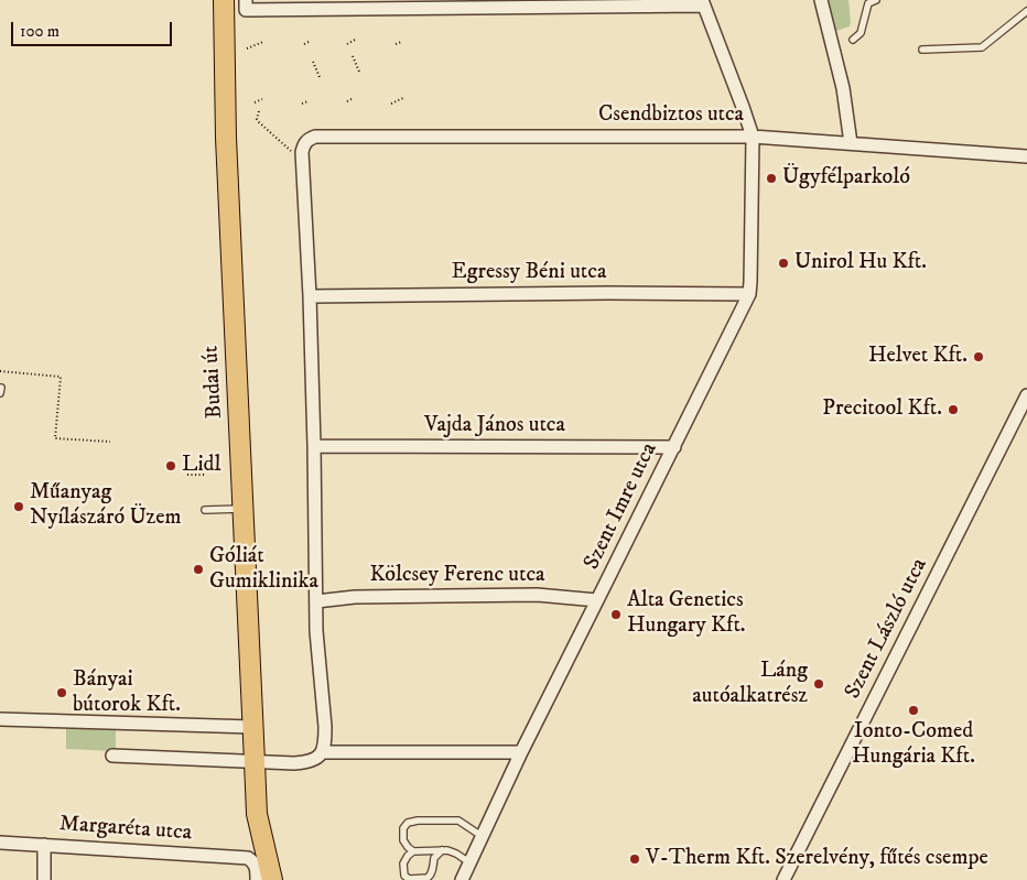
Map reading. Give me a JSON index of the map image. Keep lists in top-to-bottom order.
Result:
{
  "streets": {
    "main road": ["Budai út"],
    "street": [
      "Csendbiztos utca",
      "Egressy Béni utca",
      "Vajda János utca",
      "Szent Imre utca",
      "Kölcsey Ferenc utca",
      "Szent László utca",
      "Margaréta utca"
    ]
  },
  "crossings": [
    ["Csendbiztos utca", "Szent Imre utca"],
    ["Egressy Béni utca", "Szent Imre utca"],
    ["Vajda János utca", "Szent Imre utca"],
    ["Szent Imre utca", "Kölcsey Ferenc utca"]
  ],
  "places": [
    "Ügyfélparkoló",
    "Unirol Hu Kft.",
    "Helvet Kft.",
    "Precitool Kft.",
    "Lidl",
    "Műanyag Nyílászáró Üzem",
    "Góliát Gumiklinika",
    "Alta Genetics Hungary Kft.",
    "Láng autóalkatrész",
    "Bányai bútorok Kft.",
    "Ionto-Comed Hungária Kft.",
    "V-Therm Kft. Szerelvény, fűtés csempe"
  ],
  "scale_bar": "100 m"
}
